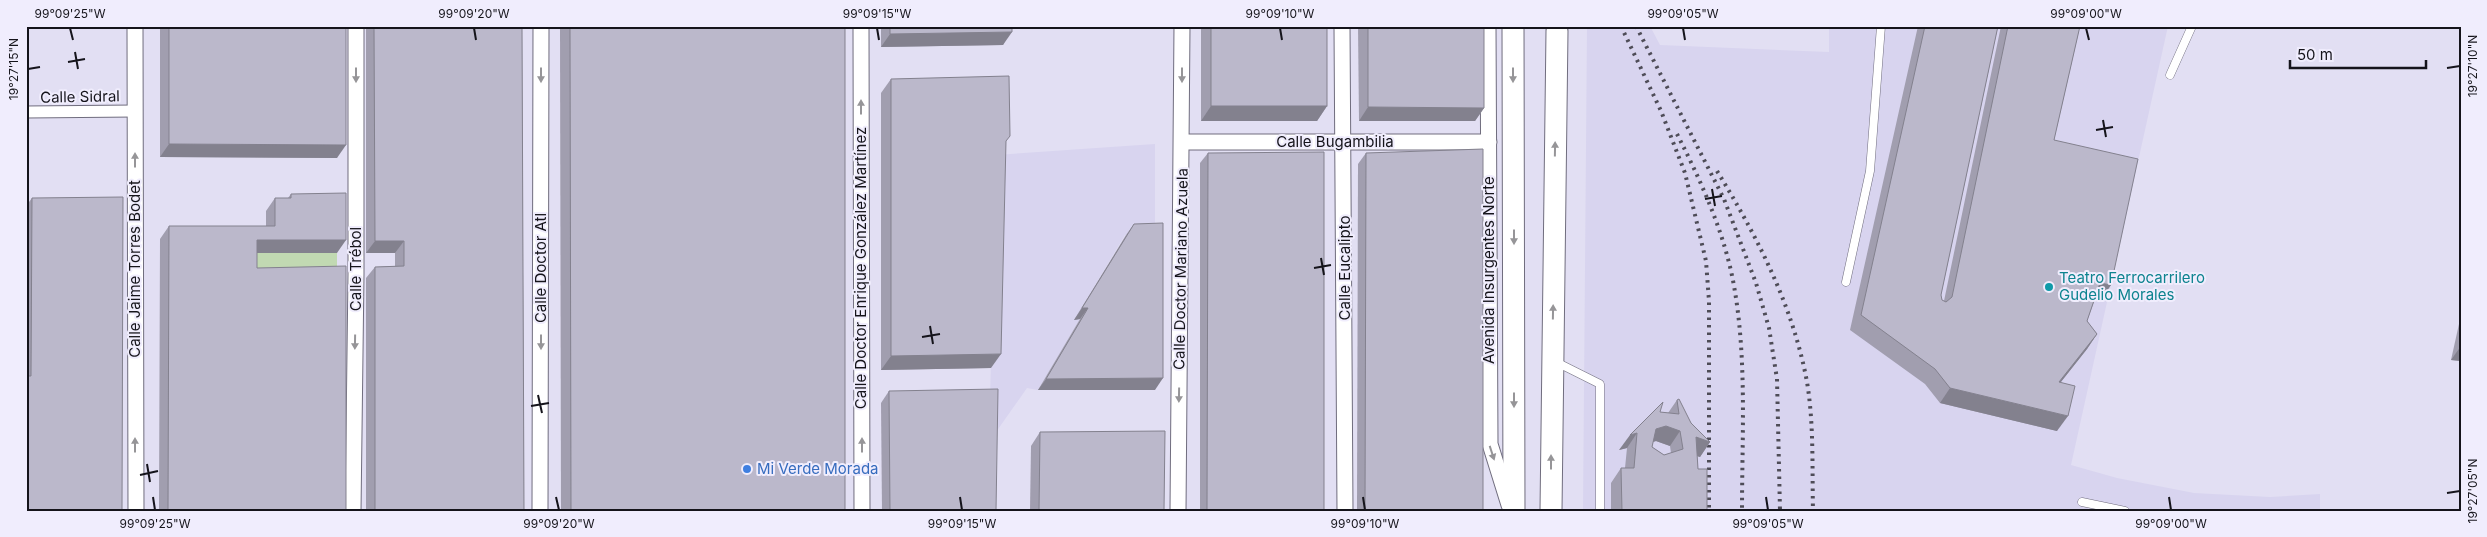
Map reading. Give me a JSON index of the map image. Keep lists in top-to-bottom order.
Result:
{
  "streets": {
    "main road": ["Avenida Insurgentes Norte"],
    "street": [
      "Calle Sidral",
      "Calle Bugambilia",
      "Calle Doctor Atl",
      "Calle Doctor Enrique González Martínez",
      "Calle Eucalipto",
      "Calle Jaime Torres Bodet",
      "Calle Trébol",
      "Calle Doctor Mariano Azuela"
    ]
  },
  "crossings": [
    ["Calle Sidral", "Calle Jaime Torres Bodet"],
    ["Calle Bugambilia", "Calle Eucalipto"],
    ["Calle Bugambilia", "Calle Doctor Mariano Azuela"],
    ["Calle Bugambilia", "Avenida Insurgentes Norte"]
  ],
  "one_way": [
    "Calle Doctor Atl",
    "Calle Doctor Enrique González Martínez",
    "Calle Jaime Torres Bodet",
    "Calle Trébol",
    "Calle Doctor Mariano Azuela",
    "Avenida Insurgentes Norte"
  ],
  "places": ["Teatro Ferrocarrilero Gudelio Morales", "Mi Verde Morada"],
  "scale_bar": "50 m",
  "coordinates": [
    "99°09'25\"W",
    "99°09'20\"W",
    "99°09'15\"W",
    "99°09'10\"W",
    "99°09'05\"W",
    "99°09'00\"W",
    "19°27'10\"N",
    "19°27'15\"N",
    "19°27'05\"N"
  ]
}
